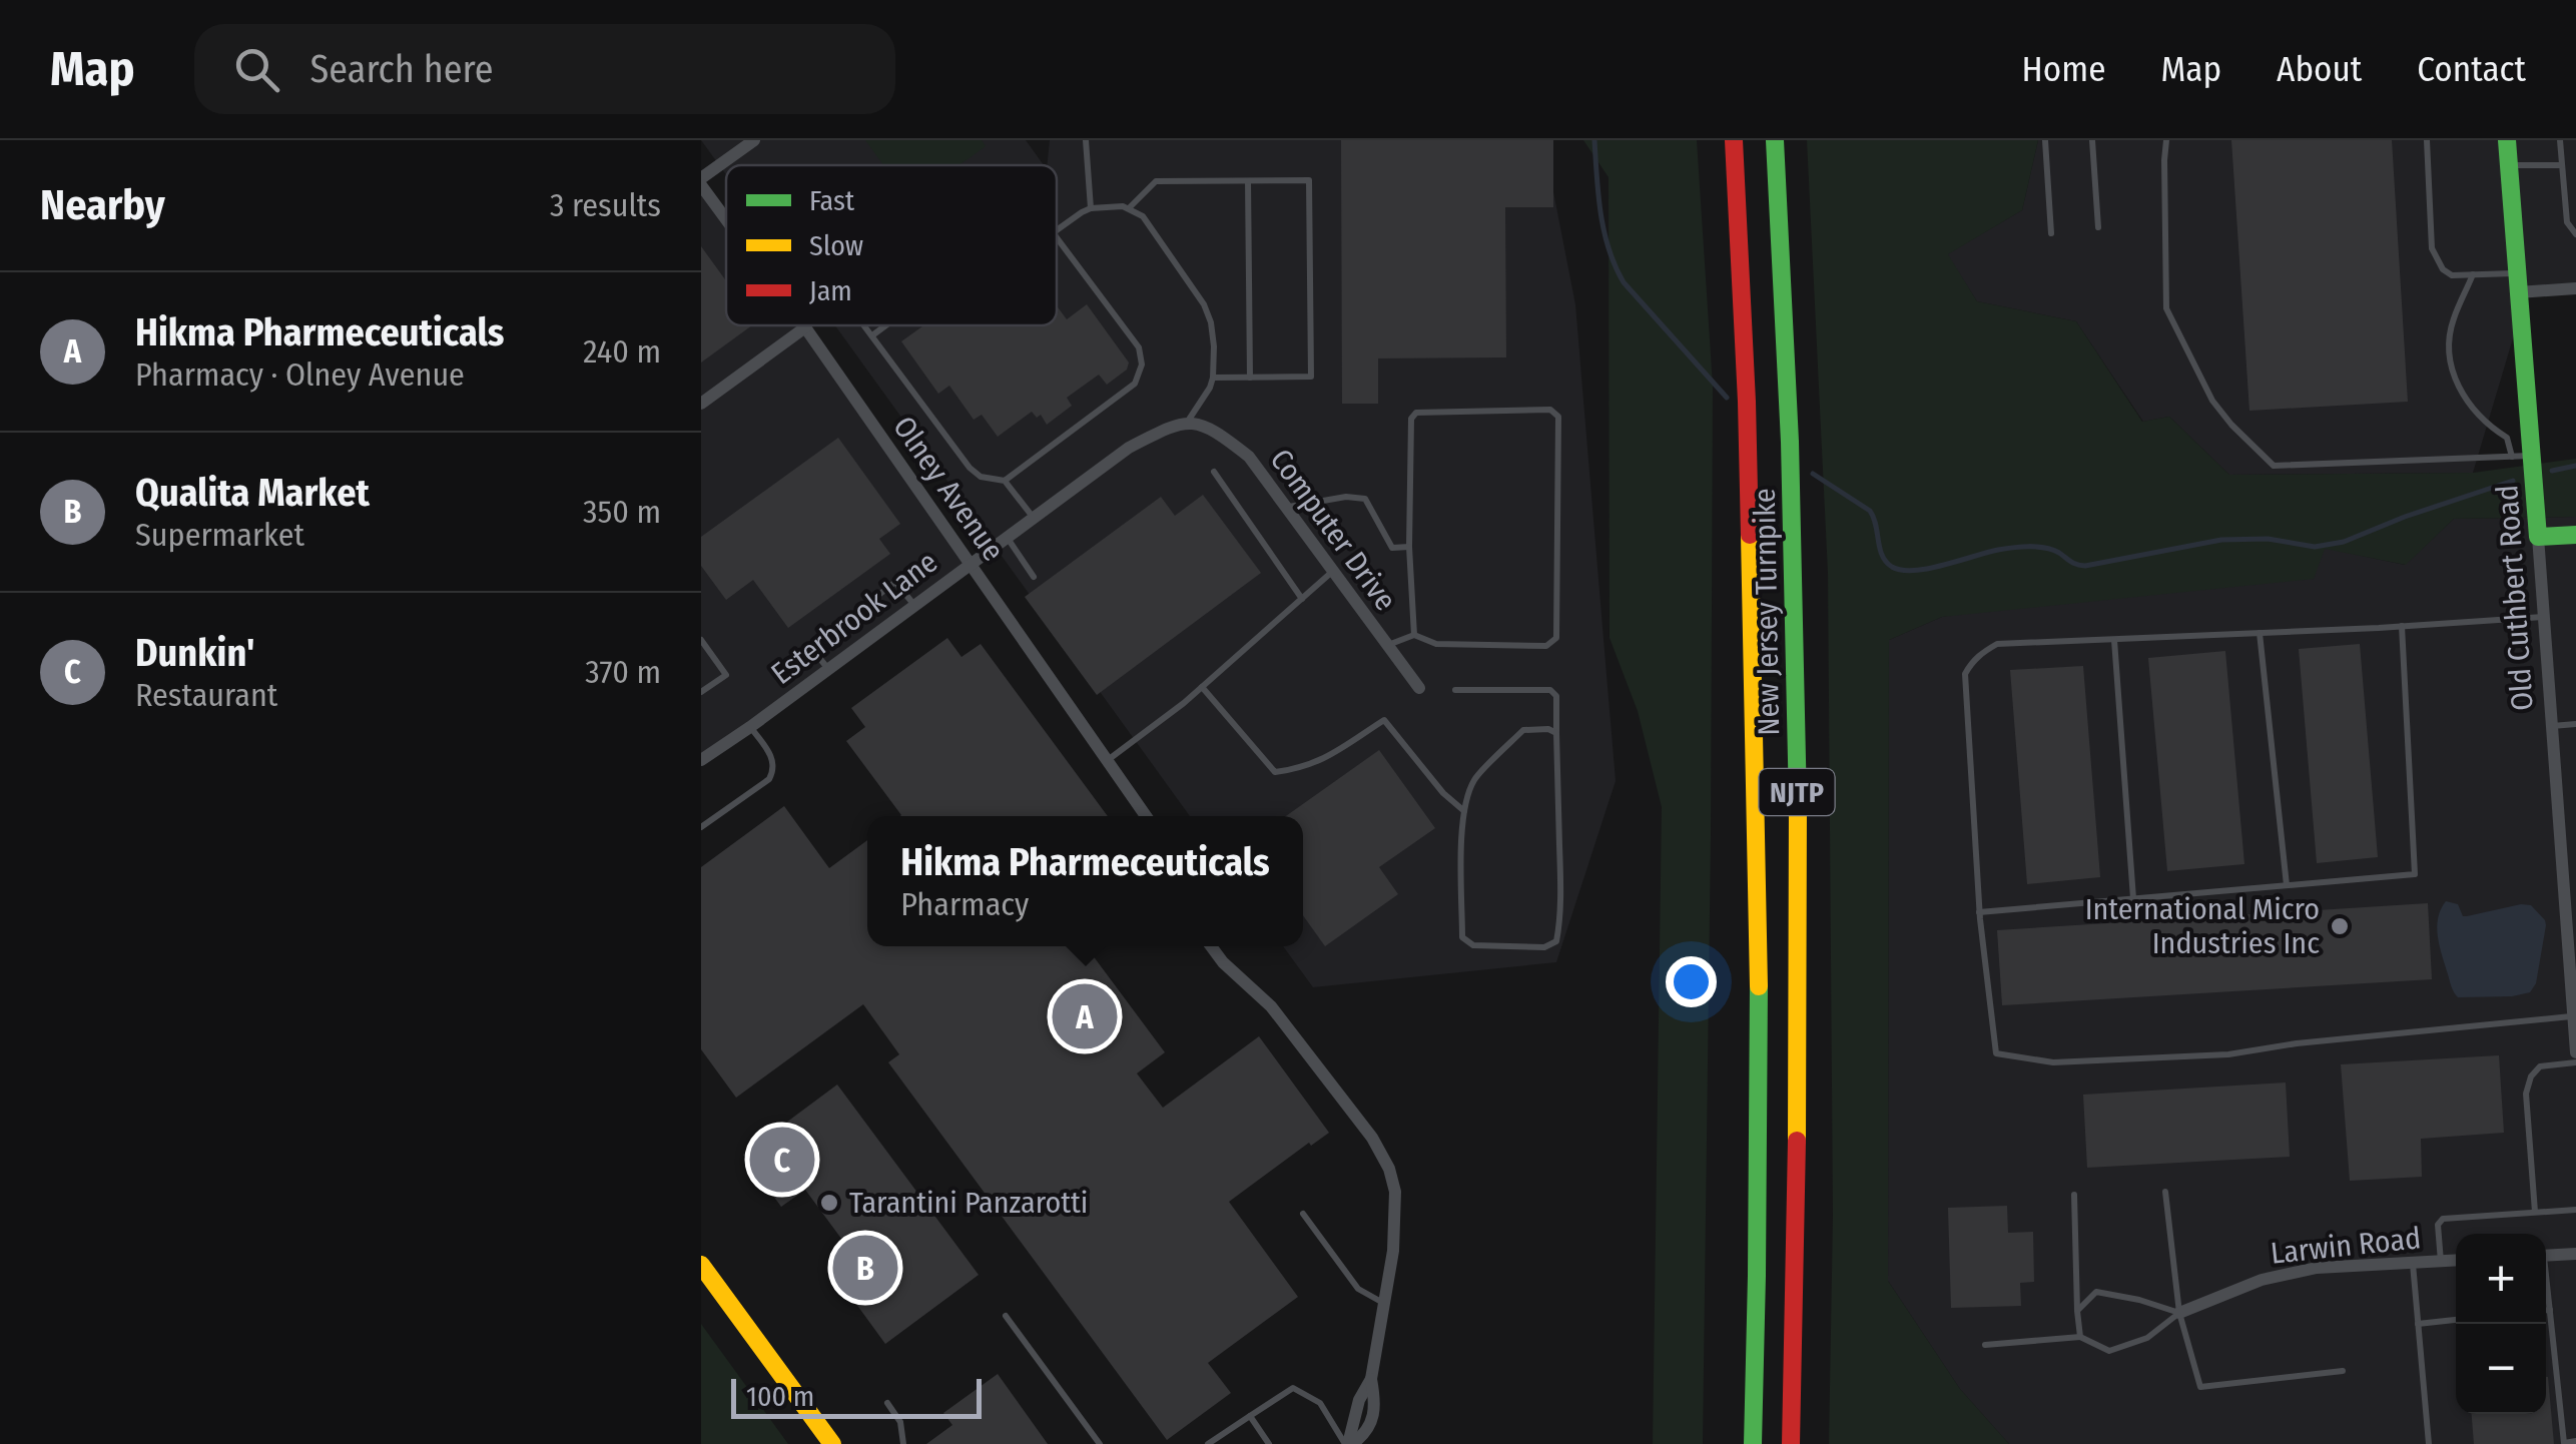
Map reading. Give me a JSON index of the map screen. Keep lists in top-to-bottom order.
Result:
{
  "streets": {
    "main road": ["Old Cuthbert Road", "New Jersey Turnpike", "NJTP"],
    "street": [
      "Olney Avenue",
      "Computer Drive",
      "Esterbrook Lane",
      "Larwin Road"
    ]
  },
  "crossings": [
    ["Olney Avenue", "Esterbrook Lane"],
    ["Computer Drive", "Esterbrook Lane"]
  ],
  "places": ["International Micro Industries Inc", "Tarantini Panzarotti"],
  "legend": ["Fast", "Slow", "Jam"],
  "scale_bar": "100 m",
  "page": {
    "header": "Map",
    "search": "Search here",
    "nav": [
      "Home",
      "Map",
      "About",
      "Contact"
    ],
    "heading": ["Nearby", "3 results"],
    "list": [
      {
        "mark": "A",
        "name": "Hikma Pharmeceuticals",
        "note": "Pharmacy · Olney Avenue",
        "value": "240 m"
      },
      {
        "mark": "B",
        "name": "Qualita Market",
        "note": "Supermarket",
        "value": "350 m"
      },
      {
        "mark": "C",
        "name": "Dunkin'",
        "note": "Restaurant",
        "value": "370 m"
      }
    ],
    "popup": ["Hikma Pharmeceuticals", "Pharmacy"],
    "pins": ["A", "C", "B"],
    "map_buttons": ["+", "−"],
    "scale": "100 m"
  }
}
